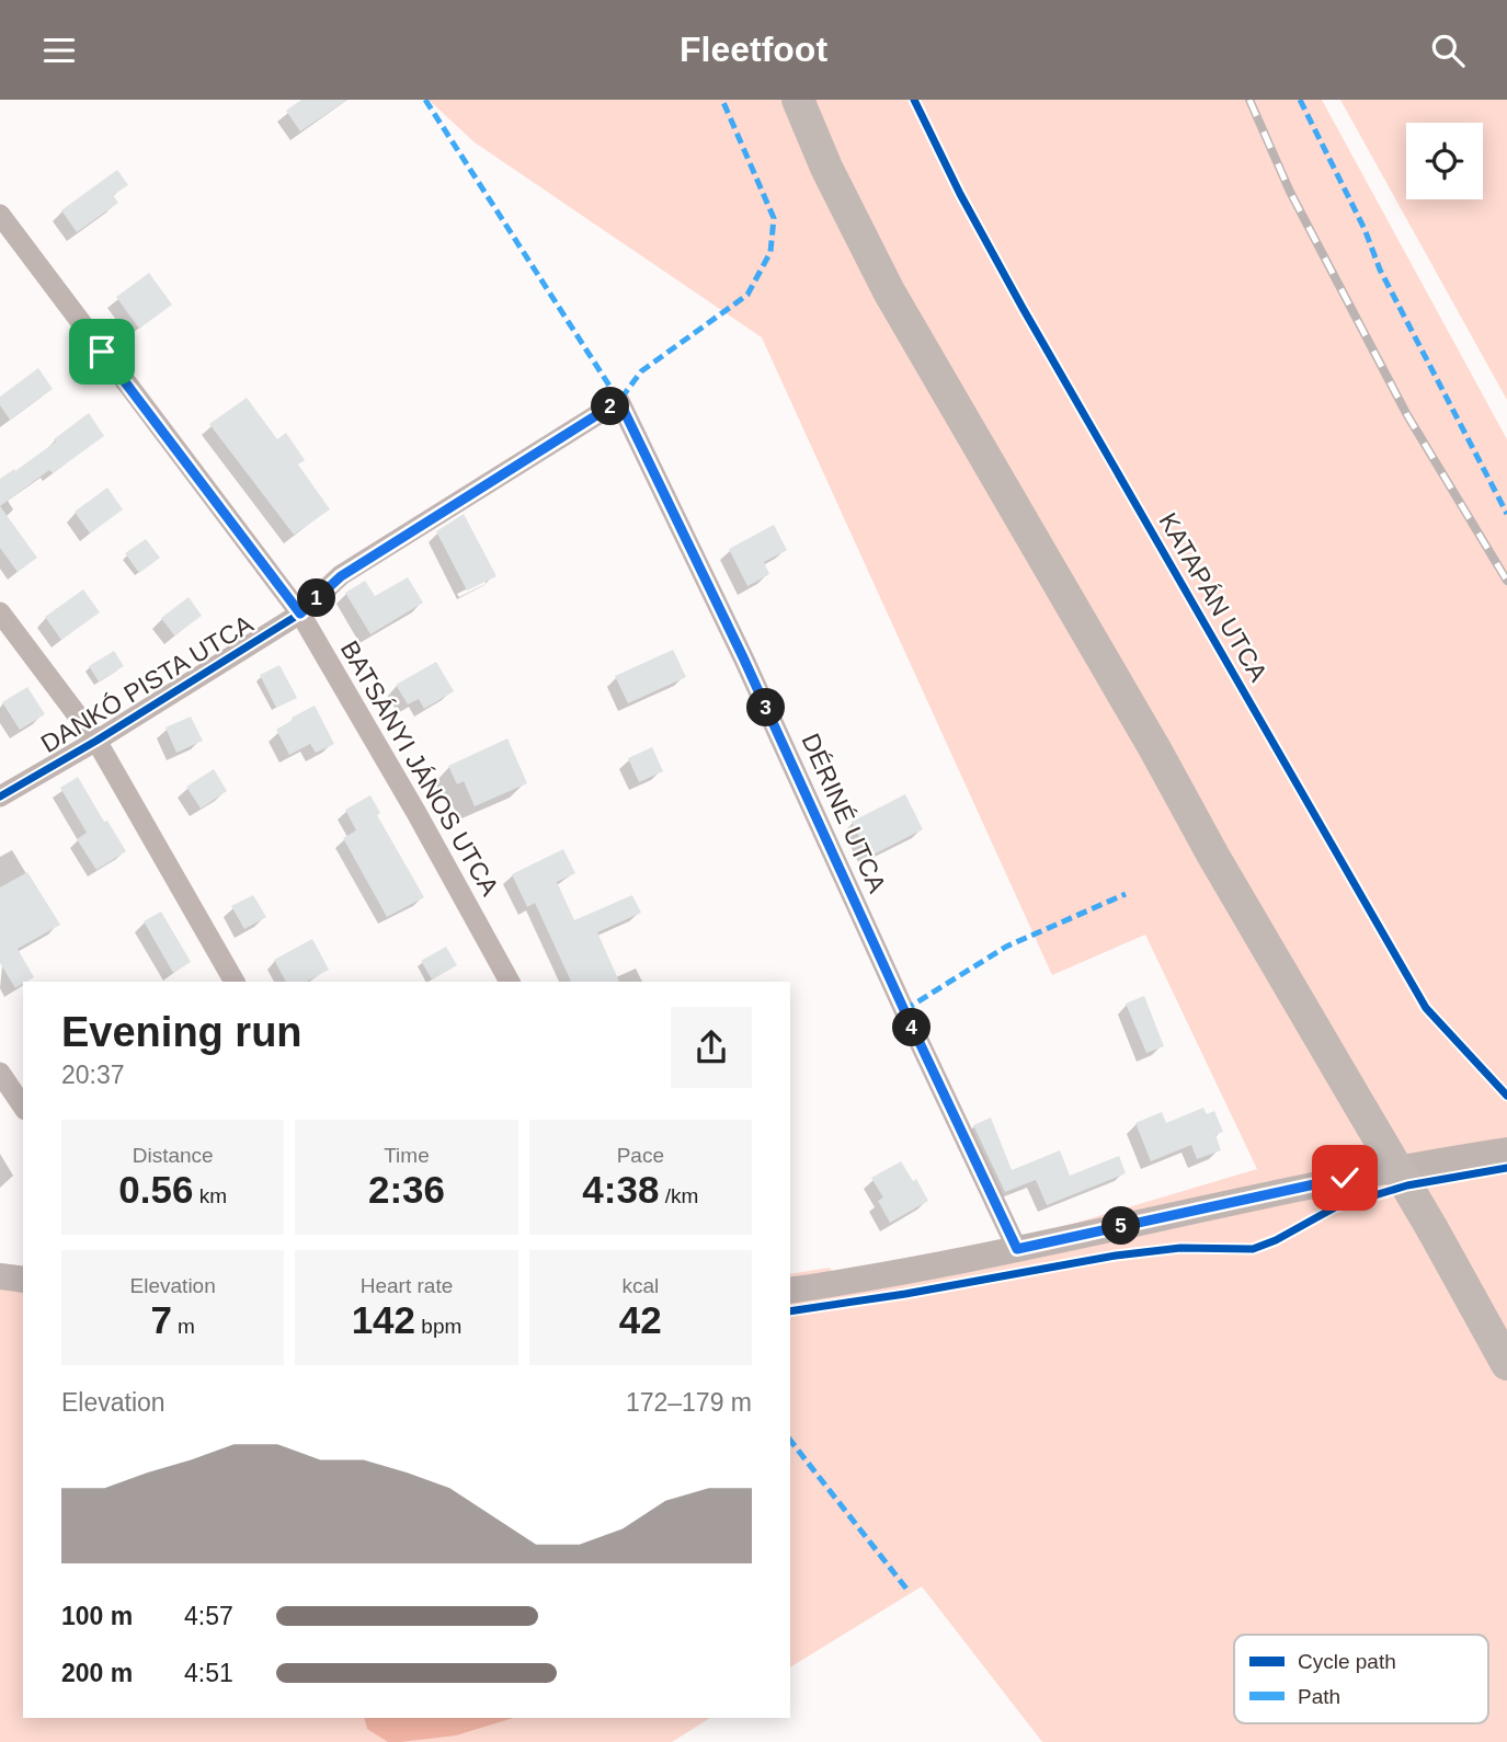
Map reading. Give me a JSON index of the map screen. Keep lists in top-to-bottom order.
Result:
{
  "streets": {
    "street": ["DANKÓ PISTA UTCA", "BATSÁNYI JÁNOS UTCA", "DÉRINÉ UTCA"],
    "cycle path": ["KATAPÁN UTCA"]
  },
  "crossings": [
    ["DANKÓ PISTA UTCA", "BATSÁNYI JÁNOS UTCA"],
    ["DANKÓ PISTA UTCA", "DÉRINÉ UTCA"]
  ],
  "legend": ["Cycle path", "Path"],
  "page": {
    "header": "Fleetfoot",
    "pins": [
      "2",
      "1",
      "3",
      "4",
      "5"
    ],
    "heading": ["Evening run", "20:37"],
    "stats": [
      ["Distance", "0.56 km"],
      ["Time", "2:36"],
      ["Pace", "4:38 /km"],
      ["Elevation", "7 m"],
      ["Heart rate", "142 bpm"],
      ["kcal", "42"]
    ],
    "chart": ["Elevation", "172–179 m"],
    "list": [
      {
        "name": "100 m",
        "note": "4:57"
      },
      {
        "name": "200 m",
        "note": "4:51"
      }
    ]
  }
}
